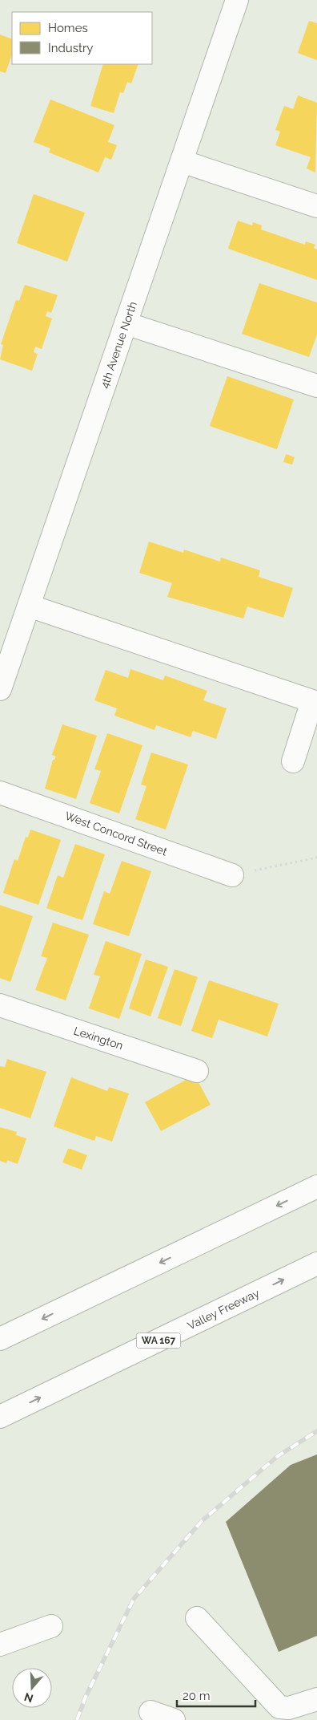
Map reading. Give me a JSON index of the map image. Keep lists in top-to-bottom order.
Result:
{
  "streets": {
    "main road": [
      "4th Avenue North",
      "West Concord Street",
      "Lexington",
      "Valley Freeway",
      "WA 167"
    ]
  },
  "legend": ["Homes", "Industry"],
  "scale_bar": "20 m",
  "north": "bottom"
}
